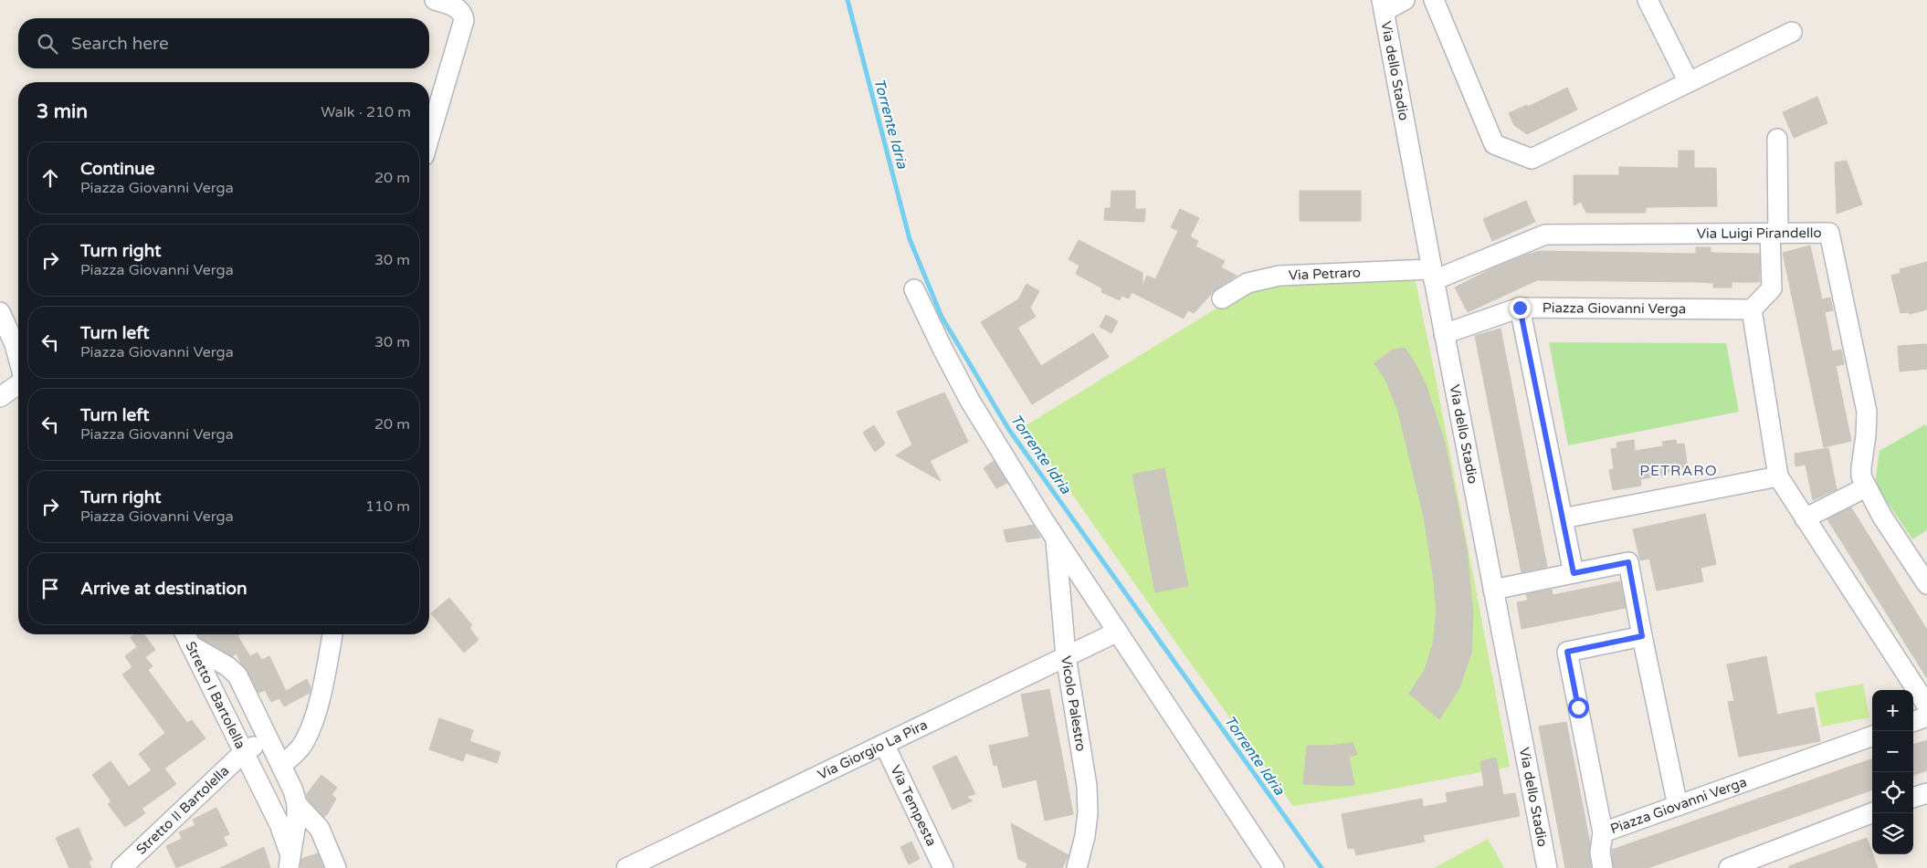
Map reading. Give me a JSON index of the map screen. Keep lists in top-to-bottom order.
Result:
{
  "streets": {
    "street": [
      "Via dello Stadio",
      "Via Luigi Pirandello",
      "Via Petraro",
      "Piazza Giovanni Verga",
      "Stretto I Bartolella",
      "Vicolo Palestro",
      "Via Giorgio La Pira",
      "Via Tempesta",
      "Stretto II Bartolella"
    ]
  },
  "crossings": [
    ["Via dello Stadio", "Via Luigi Pirandello"],
    ["Via dello Stadio", "Via Petraro"],
    ["Via dello Stadio", "Piazza Giovanni Verga"],
    ["Via Luigi Pirandello", "Via Petraro"],
    ["Stretto I Bartolella", "Stretto II Bartolella"],
    ["Vicolo Palestro", "Via Giorgio La Pira"],
    ["Via Giorgio La Pira", "Via Tempesta"]
  ],
  "districts": ["PETRARO"],
  "water": ["Torrente Idria"],
  "page": {
    "search": "Search here",
    "heading": ["3 min", "Walk · 210 m"],
    "list": [
      ["Continue", "Piazza Giovanni Verga", "20 m"],
      ["Turn right", "Piazza Giovanni Verga", "30 m"],
      ["Turn left", "Piazza Giovanni Verga", "30 m"],
      ["Turn left", "Piazza Giovanni Verga", "20 m"],
      ["Turn right", "Piazza Giovanni Verga", "110 m"],
      "Arrive at destination"
    ],
    "map_buttons": ["+", "−"]
  }
}
